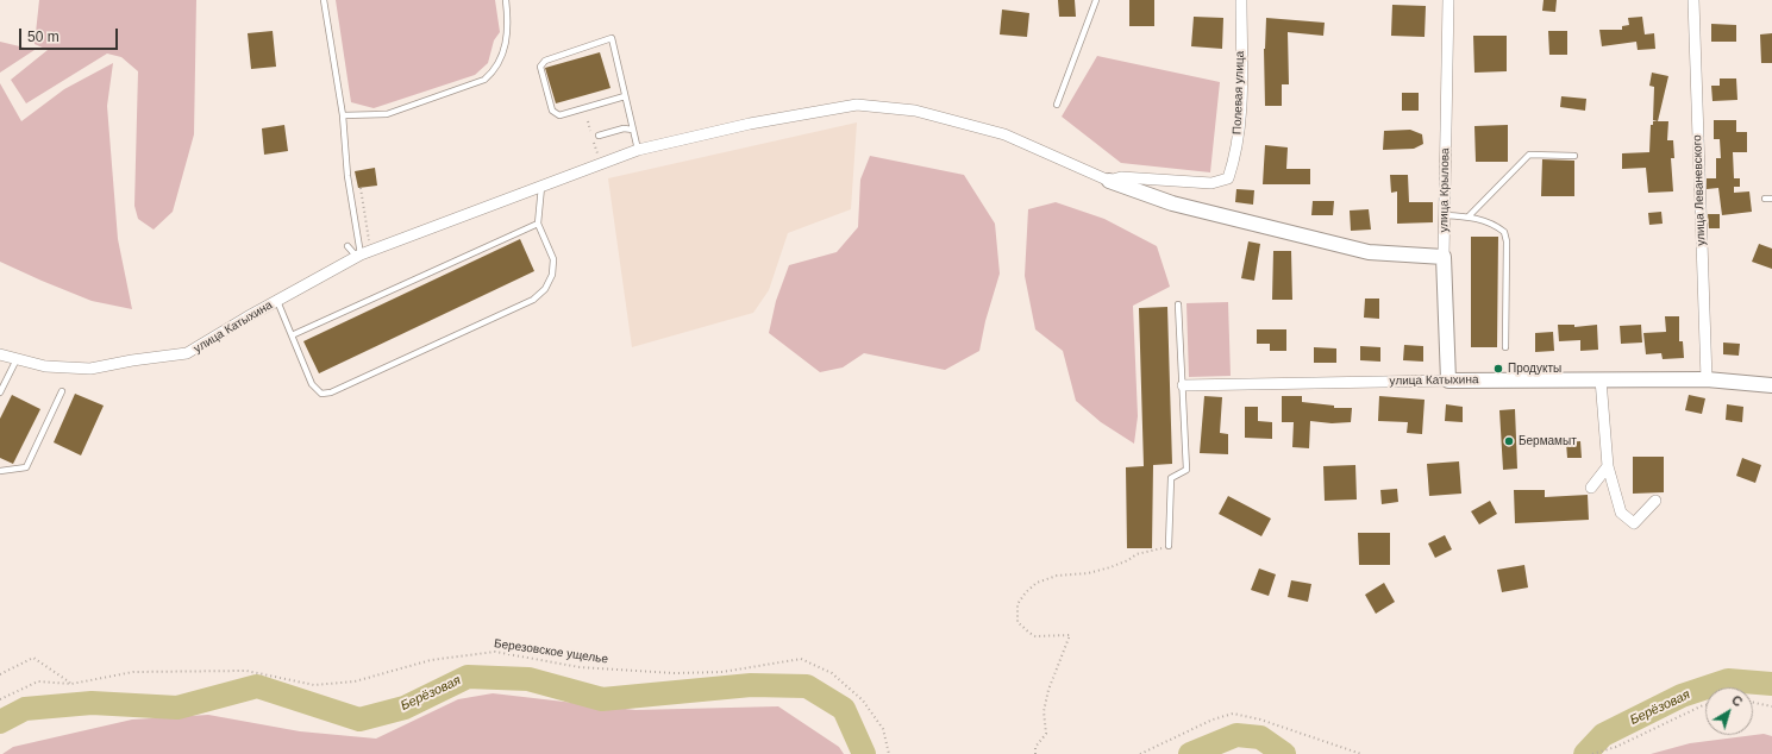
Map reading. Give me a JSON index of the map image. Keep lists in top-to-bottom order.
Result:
{
  "streets": {
    "street": [
      "Полевая улица",
      "улица Крылова",
      "улица Леваневского",
      "улица Катыхина"
    ],
    "path": ["Березовское ущелье"]
  },
  "crossings": [
    ["Полевая улица", "улица Катыхина"],
    ["улица Крылова", "улица Катыхина"],
    ["улица Леваневского", "улица Катыхина"]
  ],
  "water": ["Берёзовая"],
  "places": ["Продукты", "Бермамыт"],
  "scale_bar": "50 m",
  "north": "top right"
}
